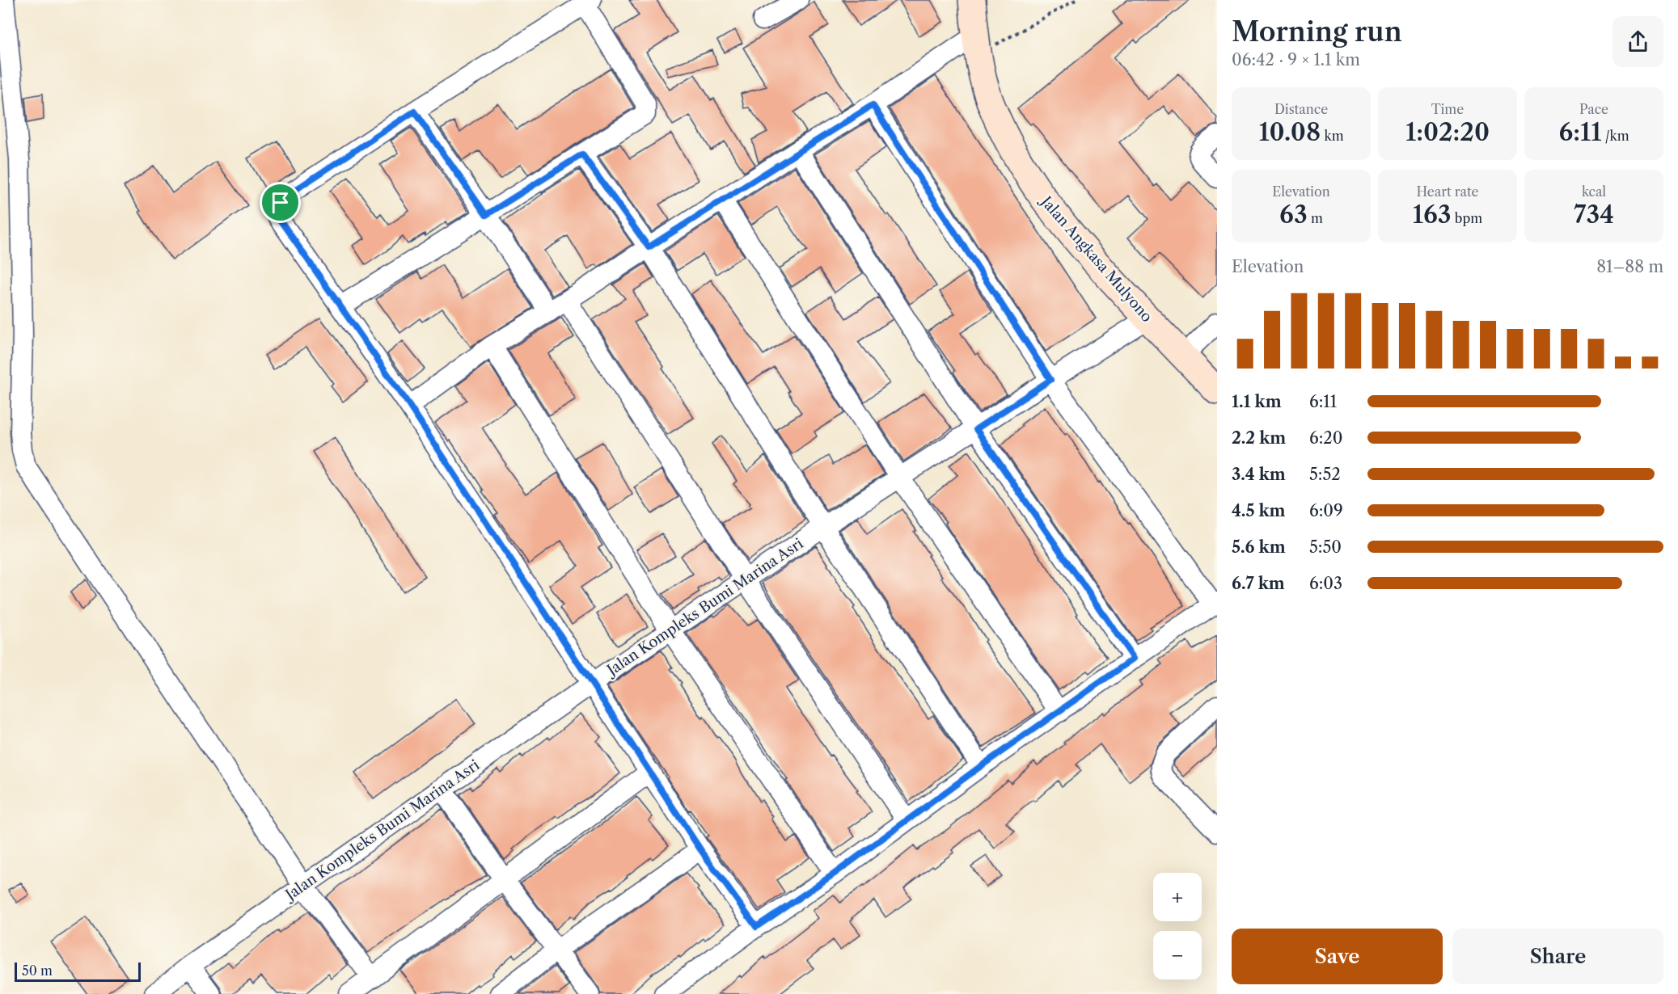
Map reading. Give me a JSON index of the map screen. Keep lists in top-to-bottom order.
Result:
{
  "streets": {
    "main road": ["Jalan Angkasa Mulyono"],
    "street": ["Jalan Kompleks Bumi Marina Asri"]
  },
  "crossings": [
    ["Jalan Angkasa Mulyono", "Jalan Kompleks Bumi Marina Asri"]
  ],
  "scale_bar": "50 m",
  "page": {
    "heading": ["Morning run", "06:42 · 9 × 1.1 km"],
    "stats": [
      ["Distance", "10.08 km"],
      ["Time", "1:02:20"],
      ["Pace", "6:11 /km"],
      ["Elevation", "63 m"],
      ["Heart rate", "163 bpm"],
      ["kcal", "734"]
    ],
    "chart": ["Elevation", "81–88 m"],
    "list": [
      {
        "name": "1.1 km",
        "note": "6:11"
      },
      {
        "name": "2.2 km",
        "note": "6:20"
      },
      {
        "name": "3.4 km",
        "note": "5:52"
      },
      {
        "name": "4.5 km",
        "note": "6:09"
      },
      {
        "name": "5.6 km",
        "note": "5:50"
      },
      {
        "name": "6.7 km",
        "note": "6:03"
      }
    ],
    "map_buttons": ["+", "−"],
    "buttons": ["Save", "Share"],
    "scale": "50 m"
  }
}
